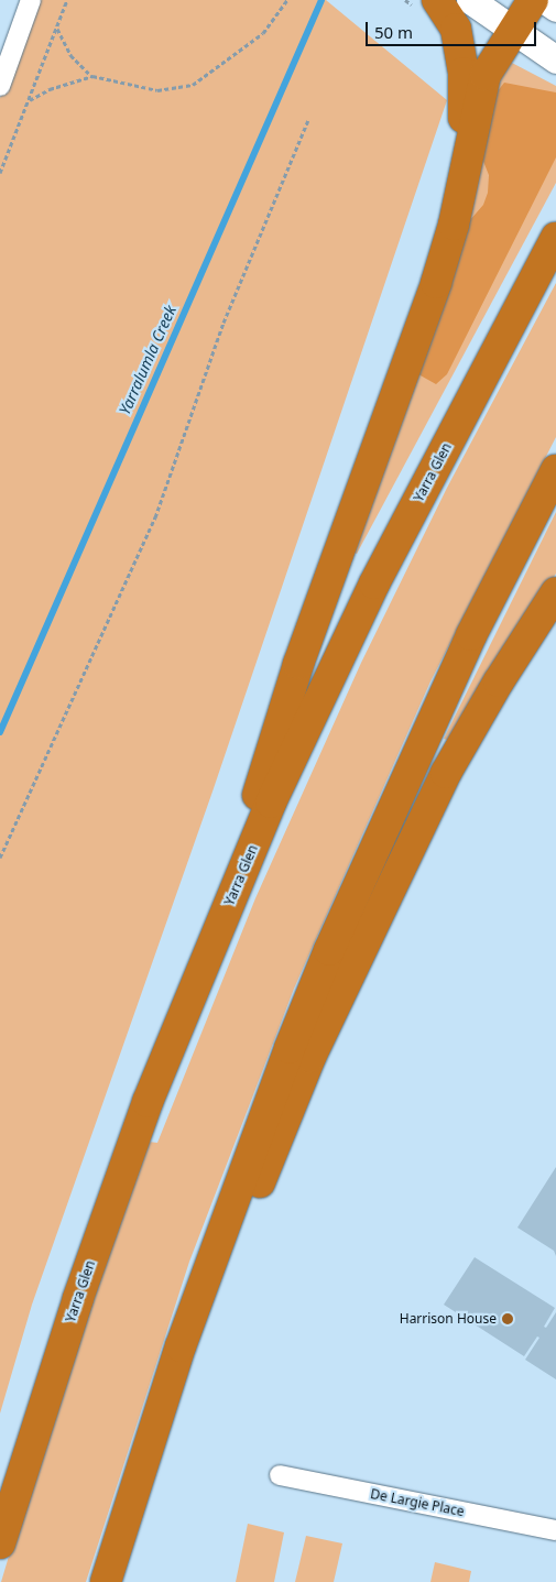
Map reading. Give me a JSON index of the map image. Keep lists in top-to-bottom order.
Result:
{
  "streets": {
    "highway": ["Yarra Glen"],
    "street": ["De Largie Place"]
  },
  "water": ["Yarralumla Creek"],
  "places": ["Harrison House"],
  "scale_bar": "50 m"
}
